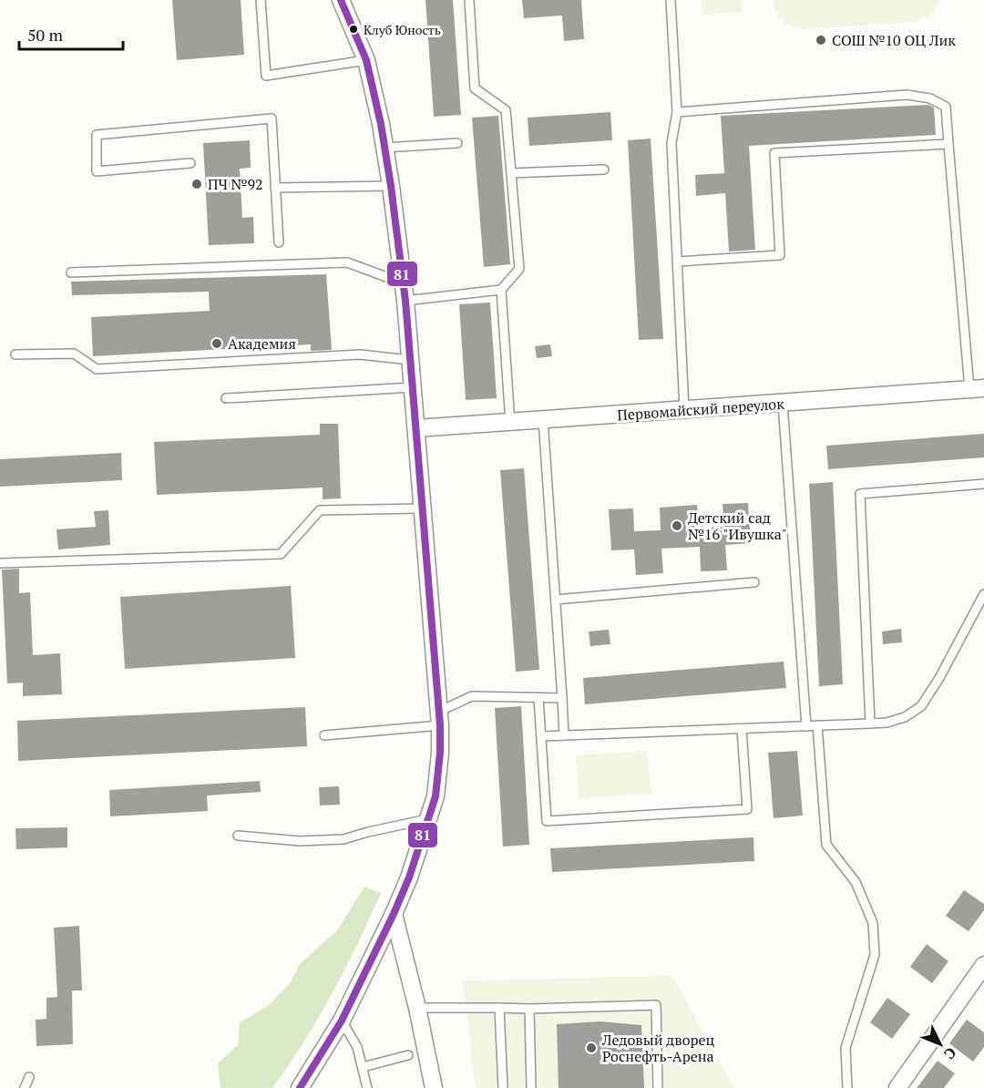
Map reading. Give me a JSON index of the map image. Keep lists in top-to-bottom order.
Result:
{
  "streets": {
    "street": ["Первомайский переулок"]
  },
  "places": [
    "Клуб Юность",
    "СОШ №10 ОЦ Лик",
    "ПЧ №92",
    "Академия",
    "Детский сад №16 \"Ивушка\"",
    "Ледовый дворец Роснефть-Арена"
  ],
  "lines": ["transit line 81"],
  "scale_bar": "50 m",
  "north": "bottom right"
}
